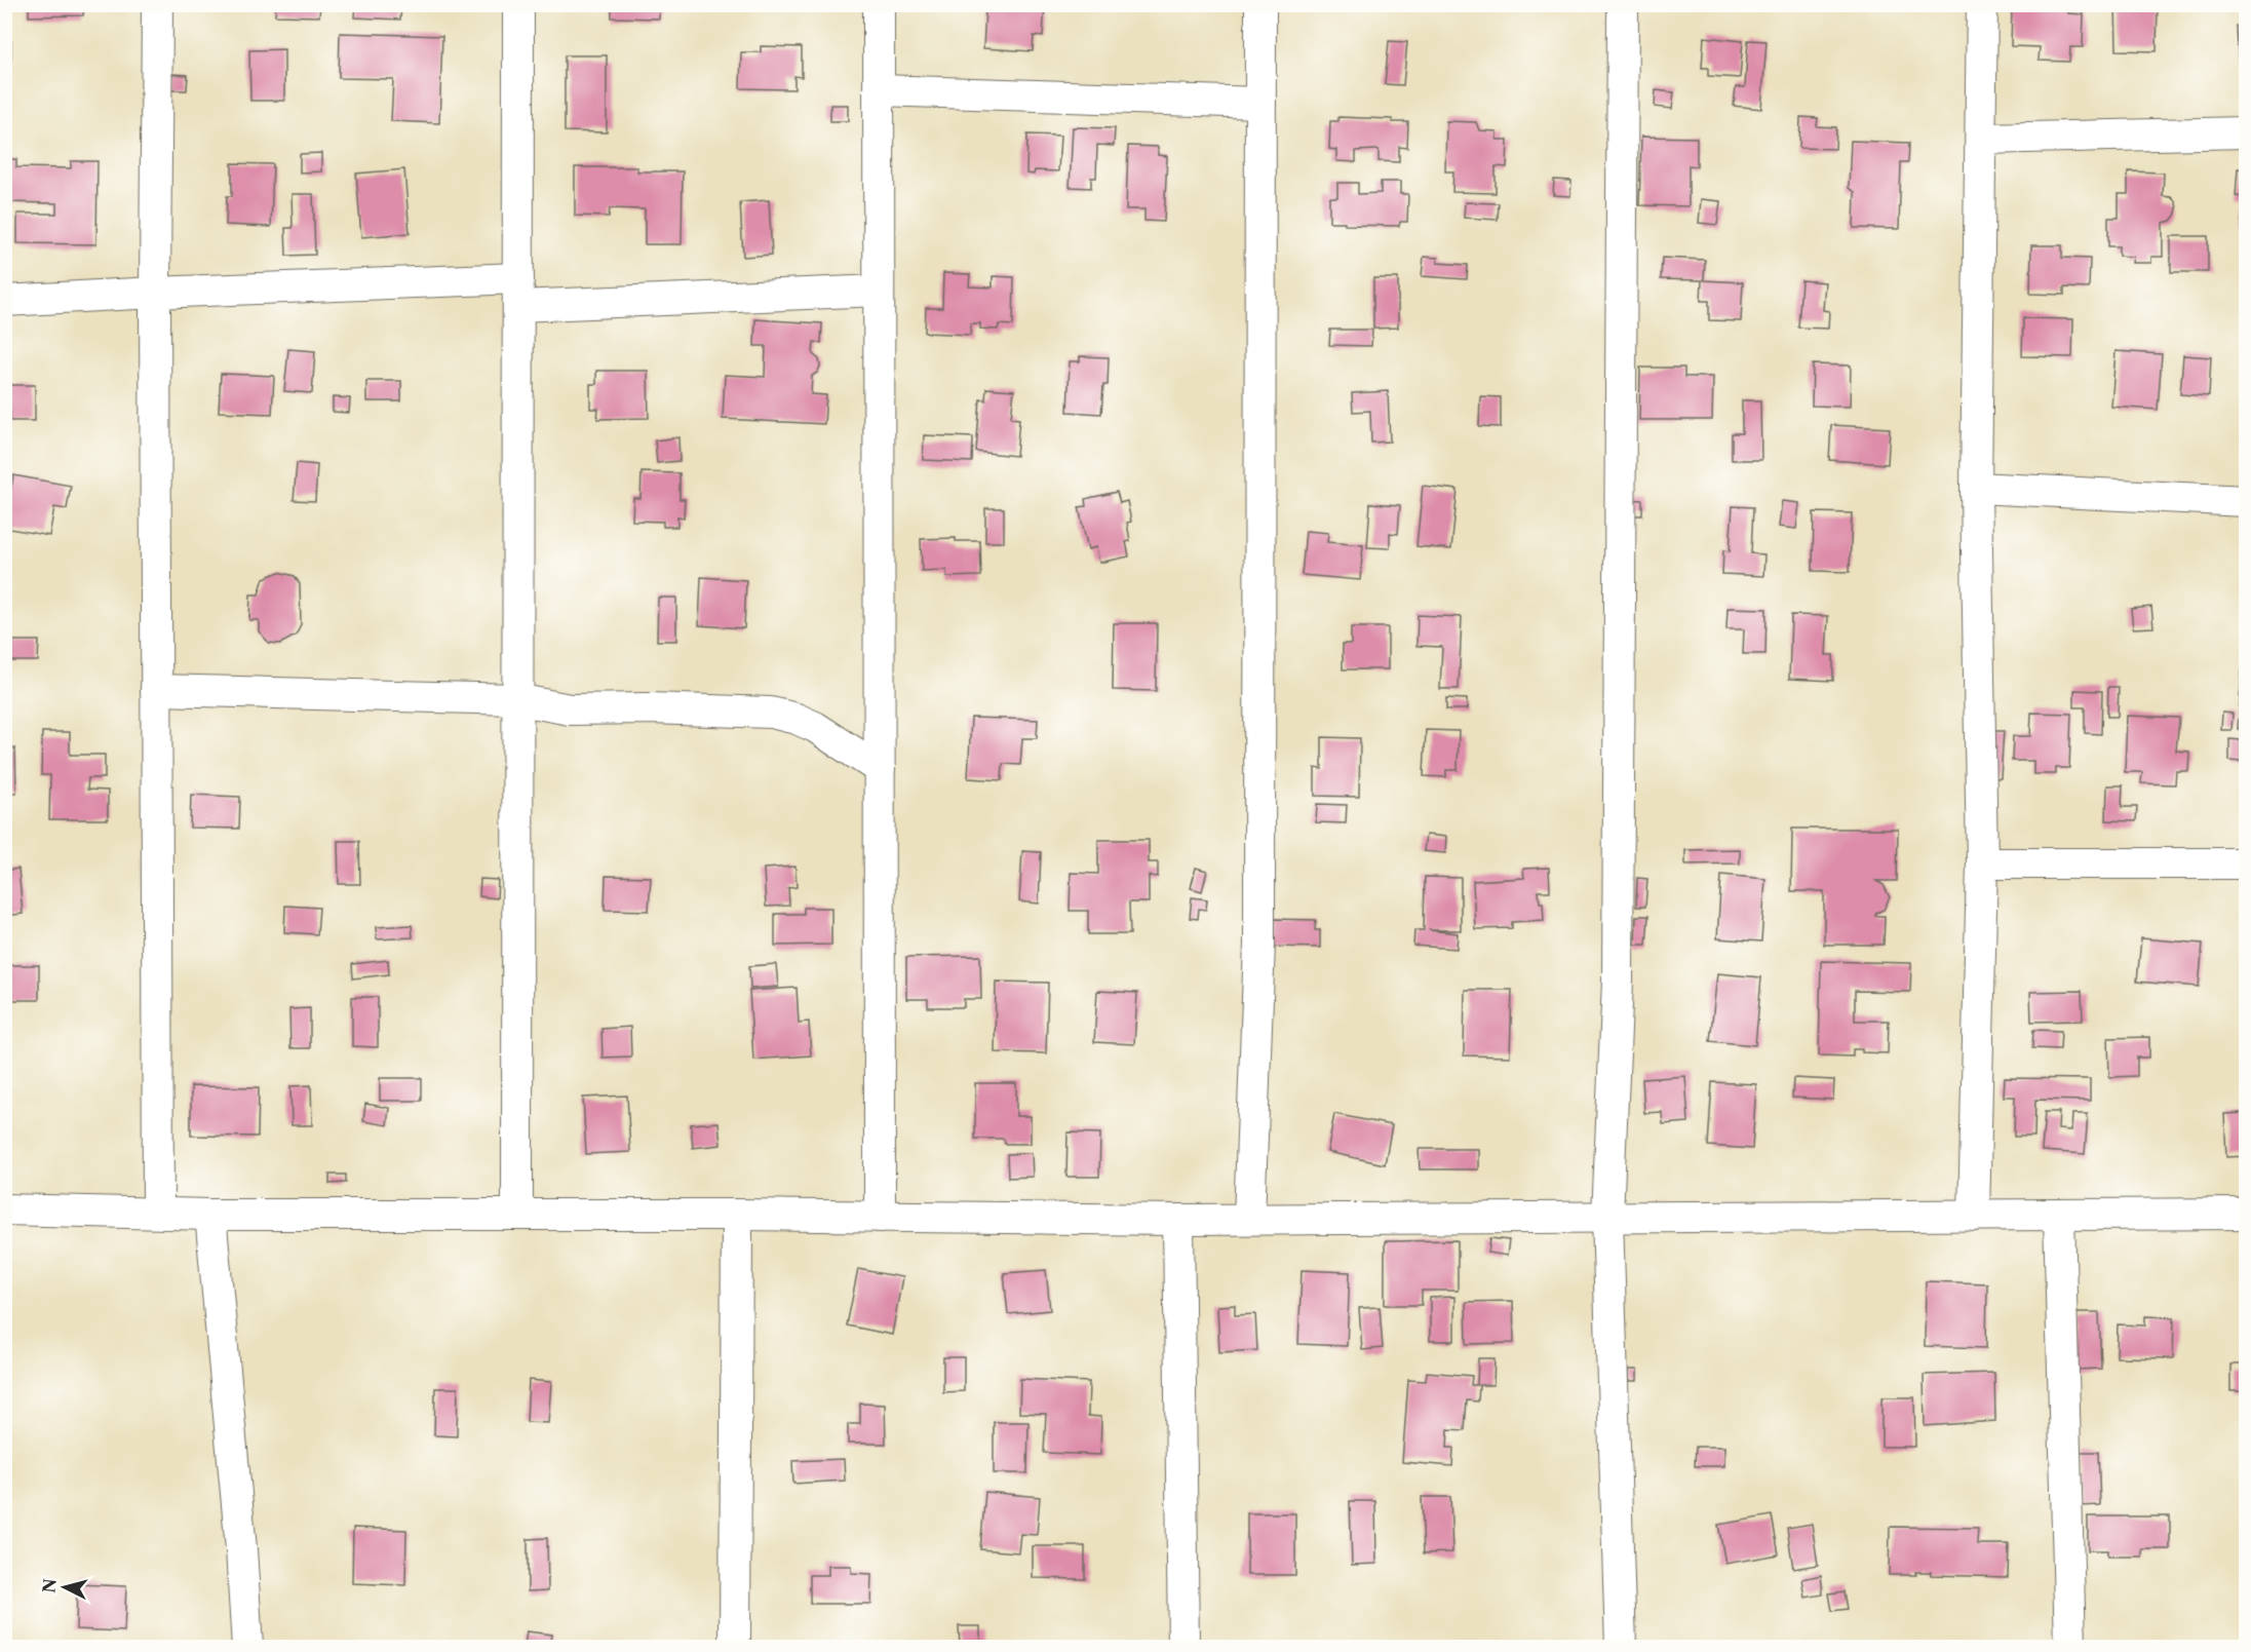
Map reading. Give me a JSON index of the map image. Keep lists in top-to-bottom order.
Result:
{
  "north": "left"
}
